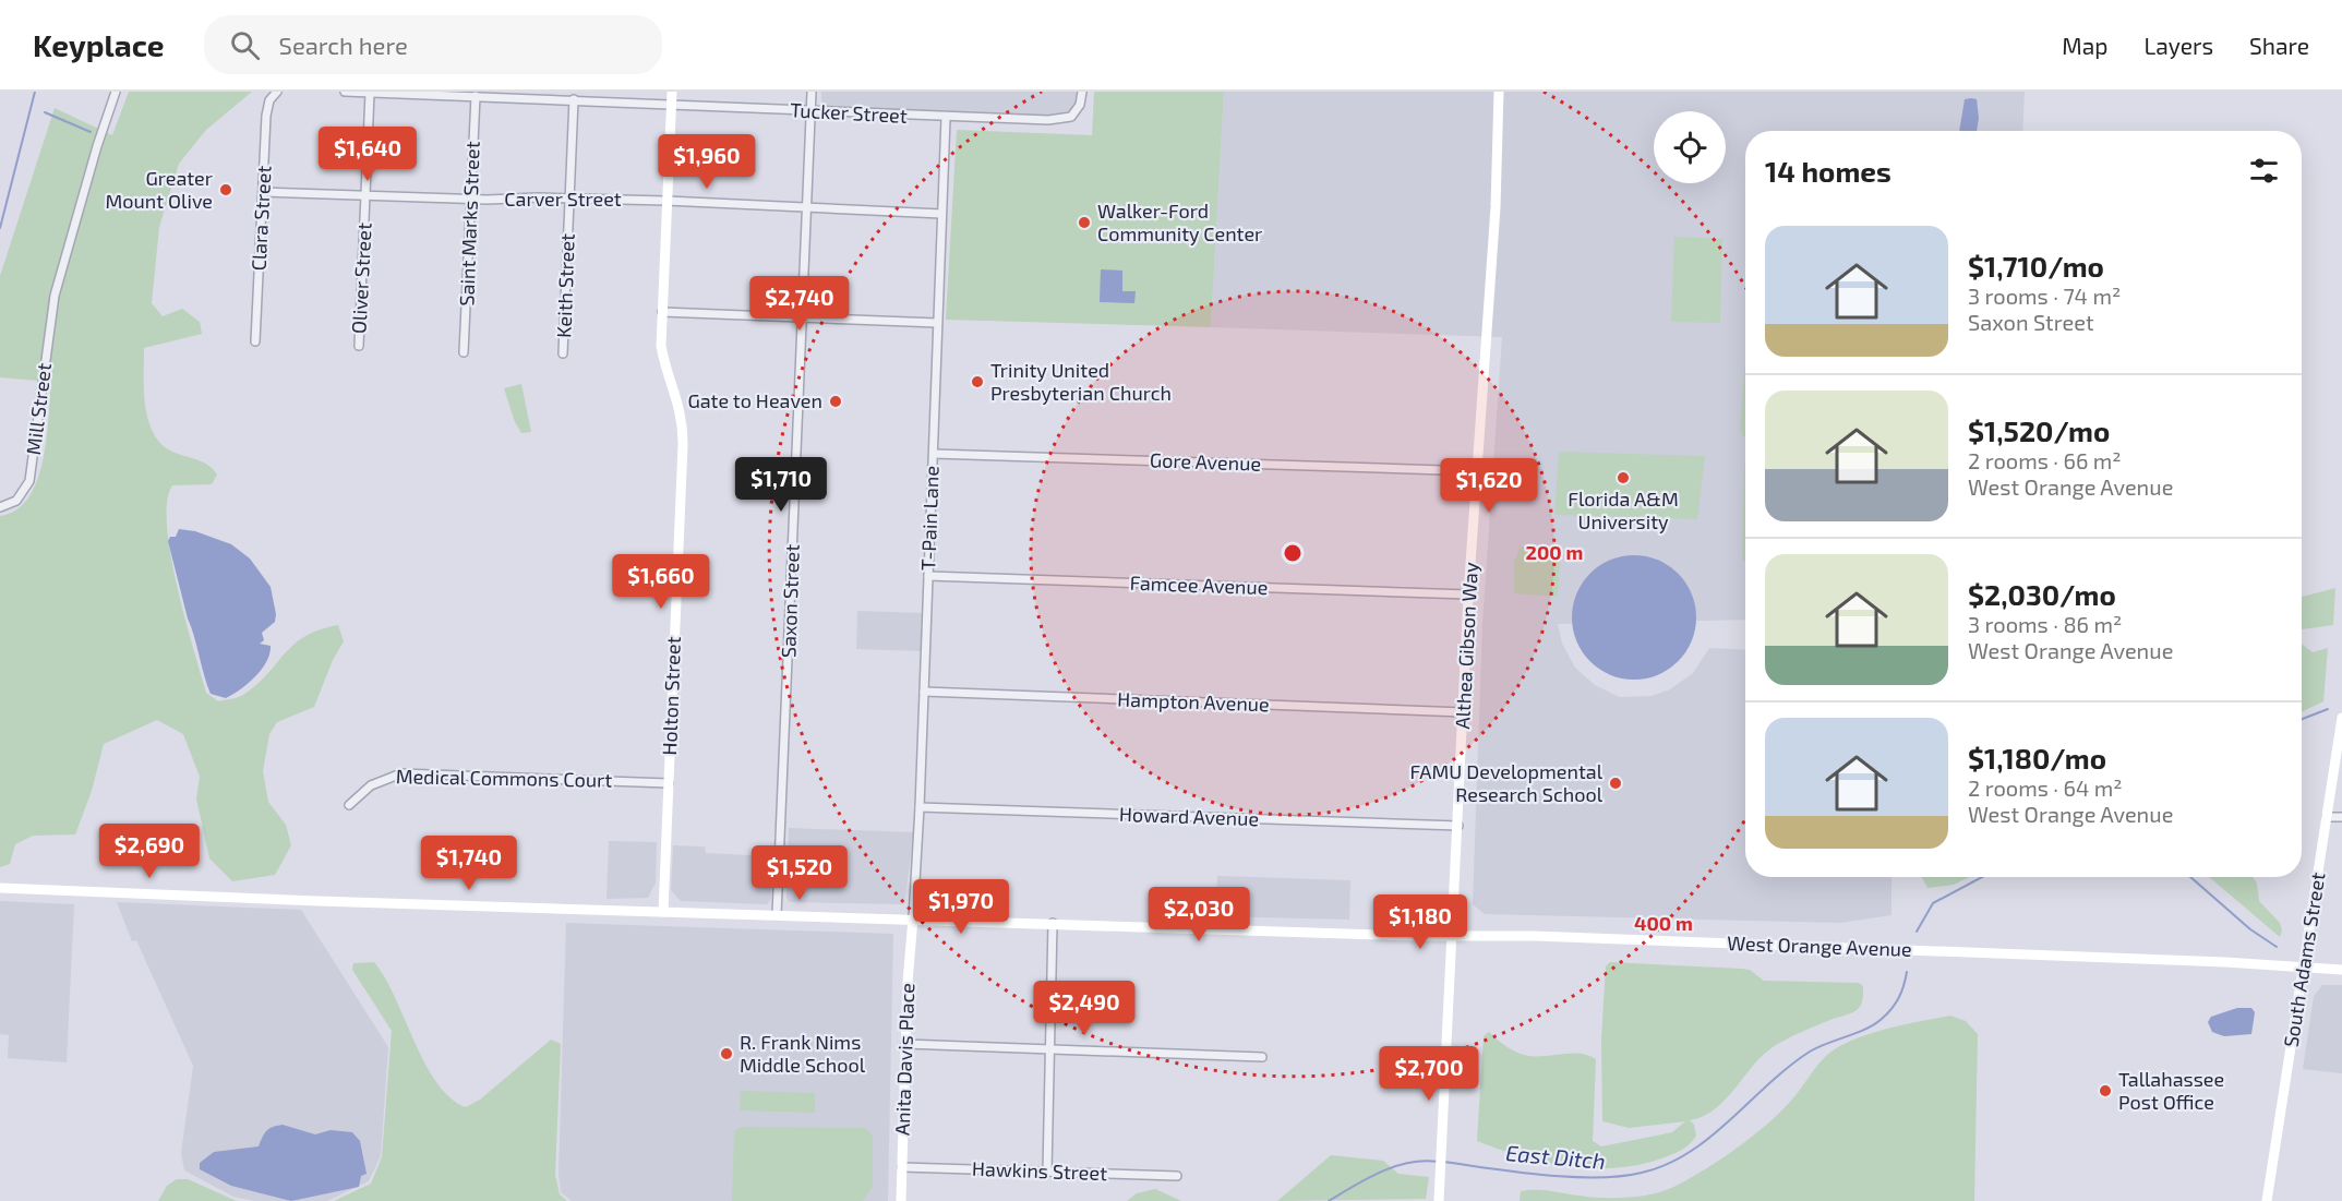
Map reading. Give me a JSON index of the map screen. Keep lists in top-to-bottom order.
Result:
{
  "streets": {
    "main road": [
      "Althea Gibson Way",
      "Holton Street",
      "West Orange Avenue",
      "South Adams Street",
      "Anita Davis Place"
    ],
    "street": [
      "Tucker Street",
      "Carver Street",
      "Clara Street",
      "Saint Marks Street",
      "Oliver Street",
      "Keith Street",
      "Mill Street",
      "Gore Avenue",
      "T-Pain Lane",
      "Famcee Avenue",
      "Saxon Street",
      "Hampton Avenue",
      "Medical Commons Court",
      "Howard Avenue",
      "Hawkins Street"
    ]
  },
  "crossings": [
    ["Tucker Street", "Saint Marks Street"],
    ["Tucker Street", "Oliver Street"],
    ["Tucker Street", "Keith Street"],
    ["Tucker Street", "T-Pain Lane"],
    ["Tucker Street", "Saxon Street"],
    ["Tucker Street", "Holton Street"],
    ["Carver Street", "Clara Street"],
    ["Carver Street", "Saint Marks Street"],
    ["Carver Street", "Oliver Street"],
    ["Carver Street", "Keith Street"],
    ["Carver Street", "T-Pain Lane"],
    ["Carver Street", "Saxon Street"],
    ["Carver Street", "Holton Street"],
    ["Gore Avenue", "T-Pain Lane"],
    ["Gore Avenue", "Althea Gibson Way"],
    ["T-Pain Lane", "Famcee Avenue"],
    ["T-Pain Lane", "Hampton Avenue"],
    ["T-Pain Lane", "Howard Avenue"],
    ["T-Pain Lane", "West Orange Avenue"],
    ["T-Pain Lane", "Anita Davis Place"],
    ["Famcee Avenue", "Althea Gibson Way"],
    ["Saxon Street", "West Orange Avenue"],
    ["Althea Gibson Way", "Hampton Avenue"],
    ["Althea Gibson Way", "Howard Avenue"],
    ["Althea Gibson Way", "West Orange Avenue"],
    ["Holton Street", "Medical Commons Court"],
    ["Holton Street", "West Orange Avenue"],
    ["West Orange Avenue", "South Adams Street"],
    ["West Orange Avenue", "Anita Davis Place"],
    ["Anita Davis Place", "Hawkins Street"]
  ],
  "water": ["East Ditch"],
  "places": [
    "Greater Mount Olive",
    "Walker-Ford Community Center",
    "Trinity United Presbyterian Church",
    "Gate to Heaven",
    "Florida A&M University",
    "FAMU Developmental Research School",
    "R. Frank Nims Middle School",
    "Tallahassee Post Office"
  ],
  "page": {
    "header": "Keyplace",
    "search": "Search here",
    "nav": ["Map", "Layers", "Share"],
    "price": [
      "$1,640",
      "$1,960",
      "$2,740",
      "$1,710",
      "$1,620",
      "$1,660",
      "$2,690",
      "$1,740",
      "$1,520",
      "$1,970",
      "$2,030",
      "$1,180",
      "$2,490",
      "$2,700"
    ],
    "heading": "14 homes",
    "list": [
      {
        "name": "$1,710/mo",
        "note": "3 rooms · 74 m² · Saxon Street"
      },
      {
        "name": "$1,520/mo",
        "note": "2 rooms · 66 m² · West Orange Avenue"
      },
      {
        "name": "$2,030/mo",
        "note": "3 rooms · 86 m² · West Orange Avenue"
      },
      {
        "name": "$1,180/mo",
        "note": "2 rooms · 64 m² · West Orange Avenue"
      }
    ]
  },
  "rings": ["200 m", "400 m"]
}
